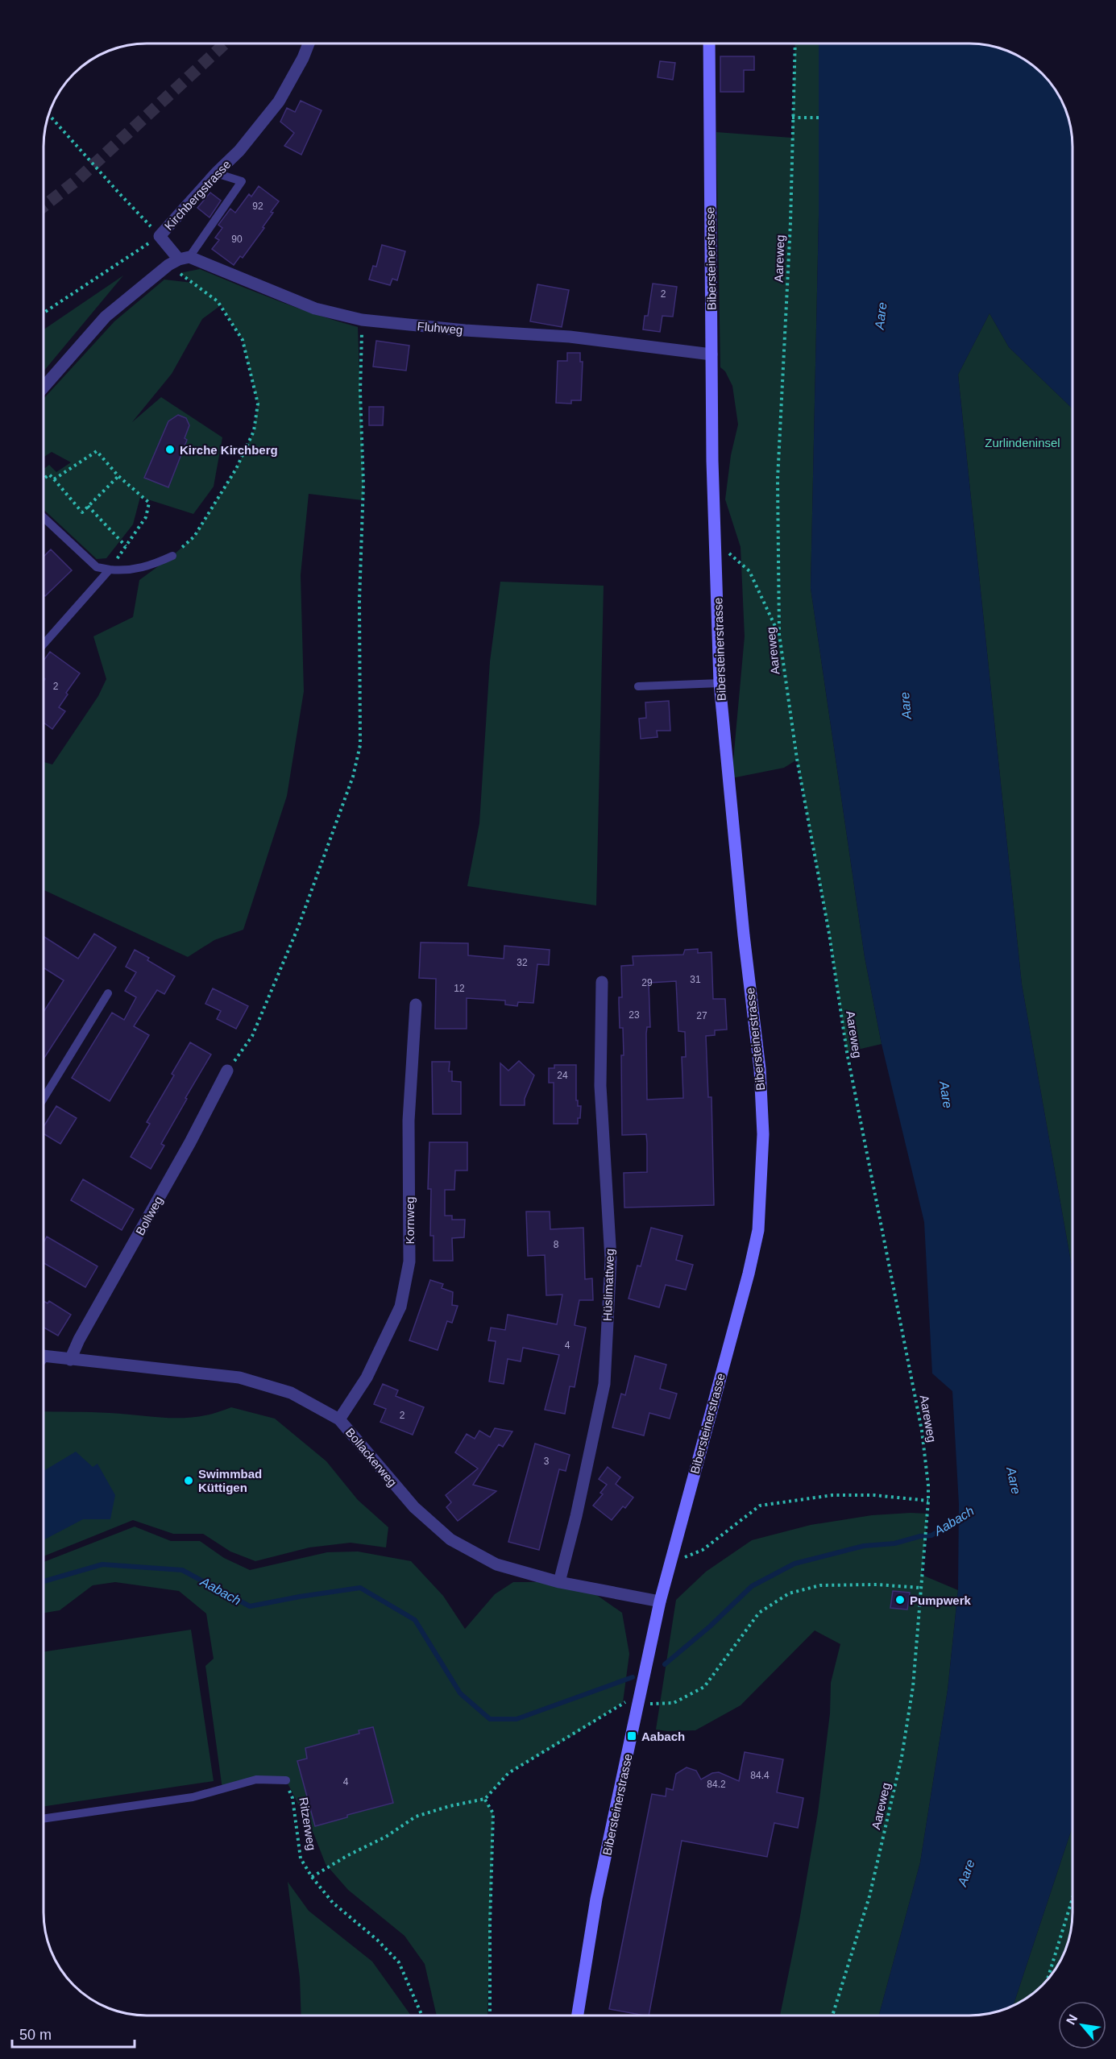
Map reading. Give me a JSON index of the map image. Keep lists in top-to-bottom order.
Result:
{
  "streets": {
    "main road": ["Bibersteinerstrasse"],
    "street": [
      "Kirchbergstrasse",
      "Fluhweg",
      "Bollweg",
      "Kornweg",
      "Hüslimattweg",
      "Bollackerweg"
    ],
    "path": ["Aareweg", "Ritzerweg"]
  },
  "crossings": [
    ["Kirchbergstrasse", "Fluhweg"],
    ["Bibersteinerstrasse", "Fluhweg"],
    ["Bibersteinerstrasse", "Bollackerweg"],
    ["Bollweg", "Bollackerweg"],
    ["Kornweg", "Bollackerweg"],
    ["Hüslimattweg", "Bollackerweg"]
  ],
  "water": ["Aare", "Aabach"],
  "parks": ["Zurlindeninsel"],
  "places": {
    "other": ["Kirche Kirchberg", "Swimmbad Küttigen", "Pumpwerk"],
    "transit": ["Aabach"]
  },
  "house_numbers": [
    "92",
    "90",
    "2",
    "2",
    "32",
    "31",
    "29",
    "12",
    "23",
    "27",
    "24",
    "8",
    "4",
    "2",
    "3",
    "84.4",
    "4",
    "84.2"
  ],
  "scale_bar": "50 m",
  "north": "top left"
}
